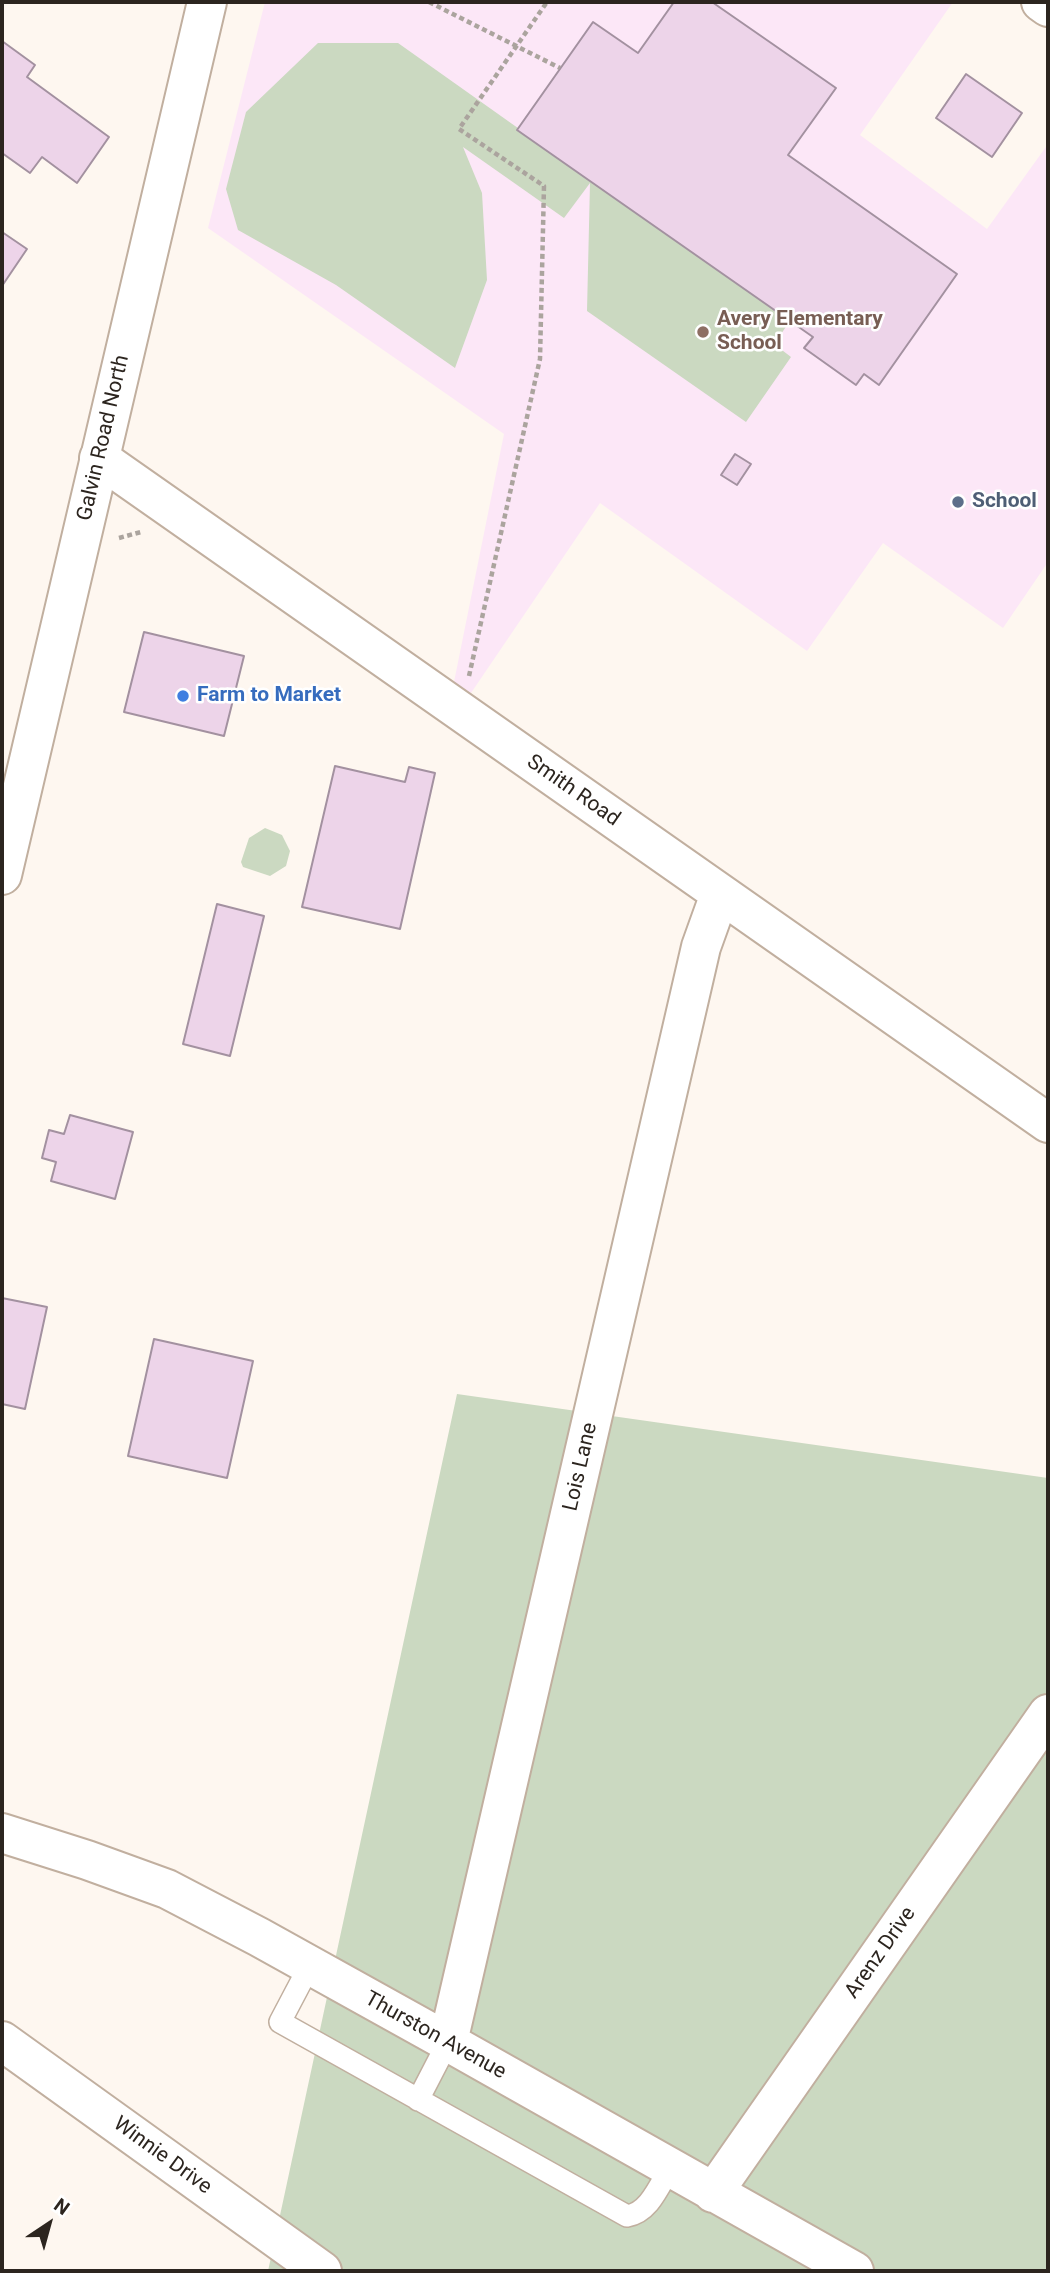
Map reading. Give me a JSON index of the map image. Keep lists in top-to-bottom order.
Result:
{
  "streets": {
    "street": [
      "Galvin Road North",
      "Smith Road",
      "Lois Lane",
      "Arenz Drive",
      "Thurston Avenue",
      "Winnie Drive"
    ]
  },
  "crossings": [
    ["Galvin Road North", "Smith Road"],
    ["Smith Road", "Lois Lane"],
    ["Lois Lane", "Thurston Avenue"],
    ["Arenz Drive", "Thurston Avenue"]
  ],
  "places": ["Avery Elementary School", "School", "Farm to Market"],
  "north": "top right"
}
